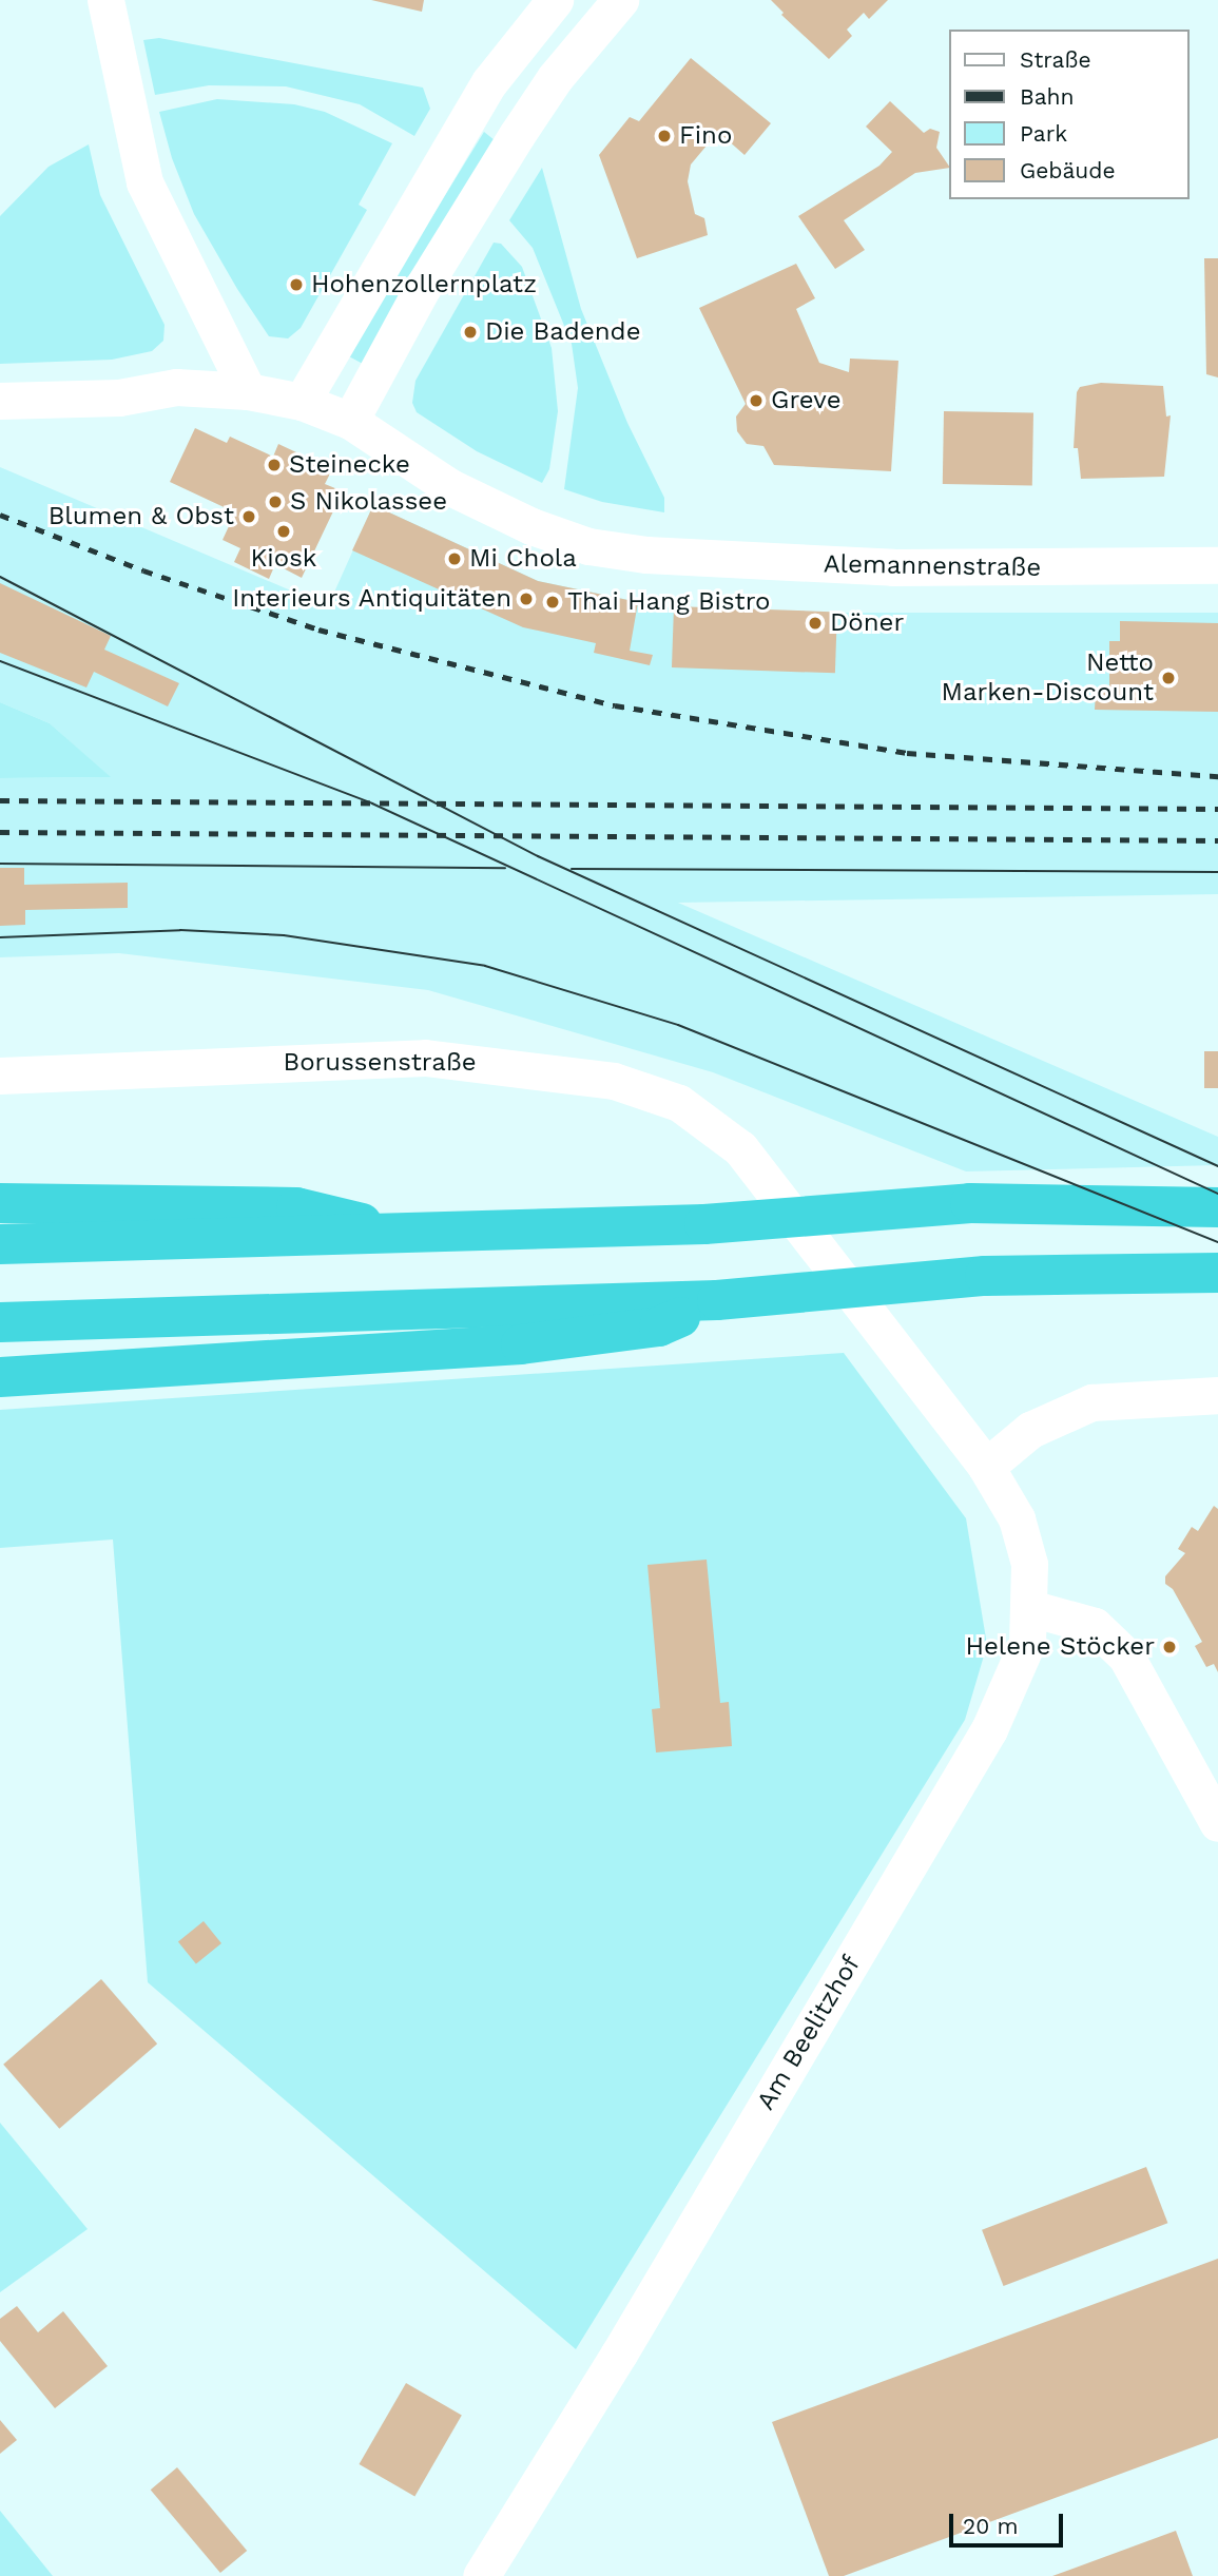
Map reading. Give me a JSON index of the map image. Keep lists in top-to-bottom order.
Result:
{
  "streets": {
    "street": ["Alemannenstraße", "Borussenstraße", "Am Beelitzhof"]
  },
  "crossings": [
    ["Borussenstraße", "Am Beelitzhof"]
  ],
  "places": [
    "Fino",
    "Hohenzollernplatz",
    "Die Badende",
    "Greve",
    "Steinecke",
    "S Nikolassee",
    "Blumen & Obst",
    "Kiosk",
    "Mi Chola",
    "Interieurs Antiquitäten",
    "Thai Hang Bistro",
    "Döner",
    "Netto Marken-Discount",
    "Helene Stöcker"
  ],
  "legend": [
    "Straße",
    "Bahn",
    "Park",
    "Gebäude"
  ],
  "scale_bar": "20 m"
}
